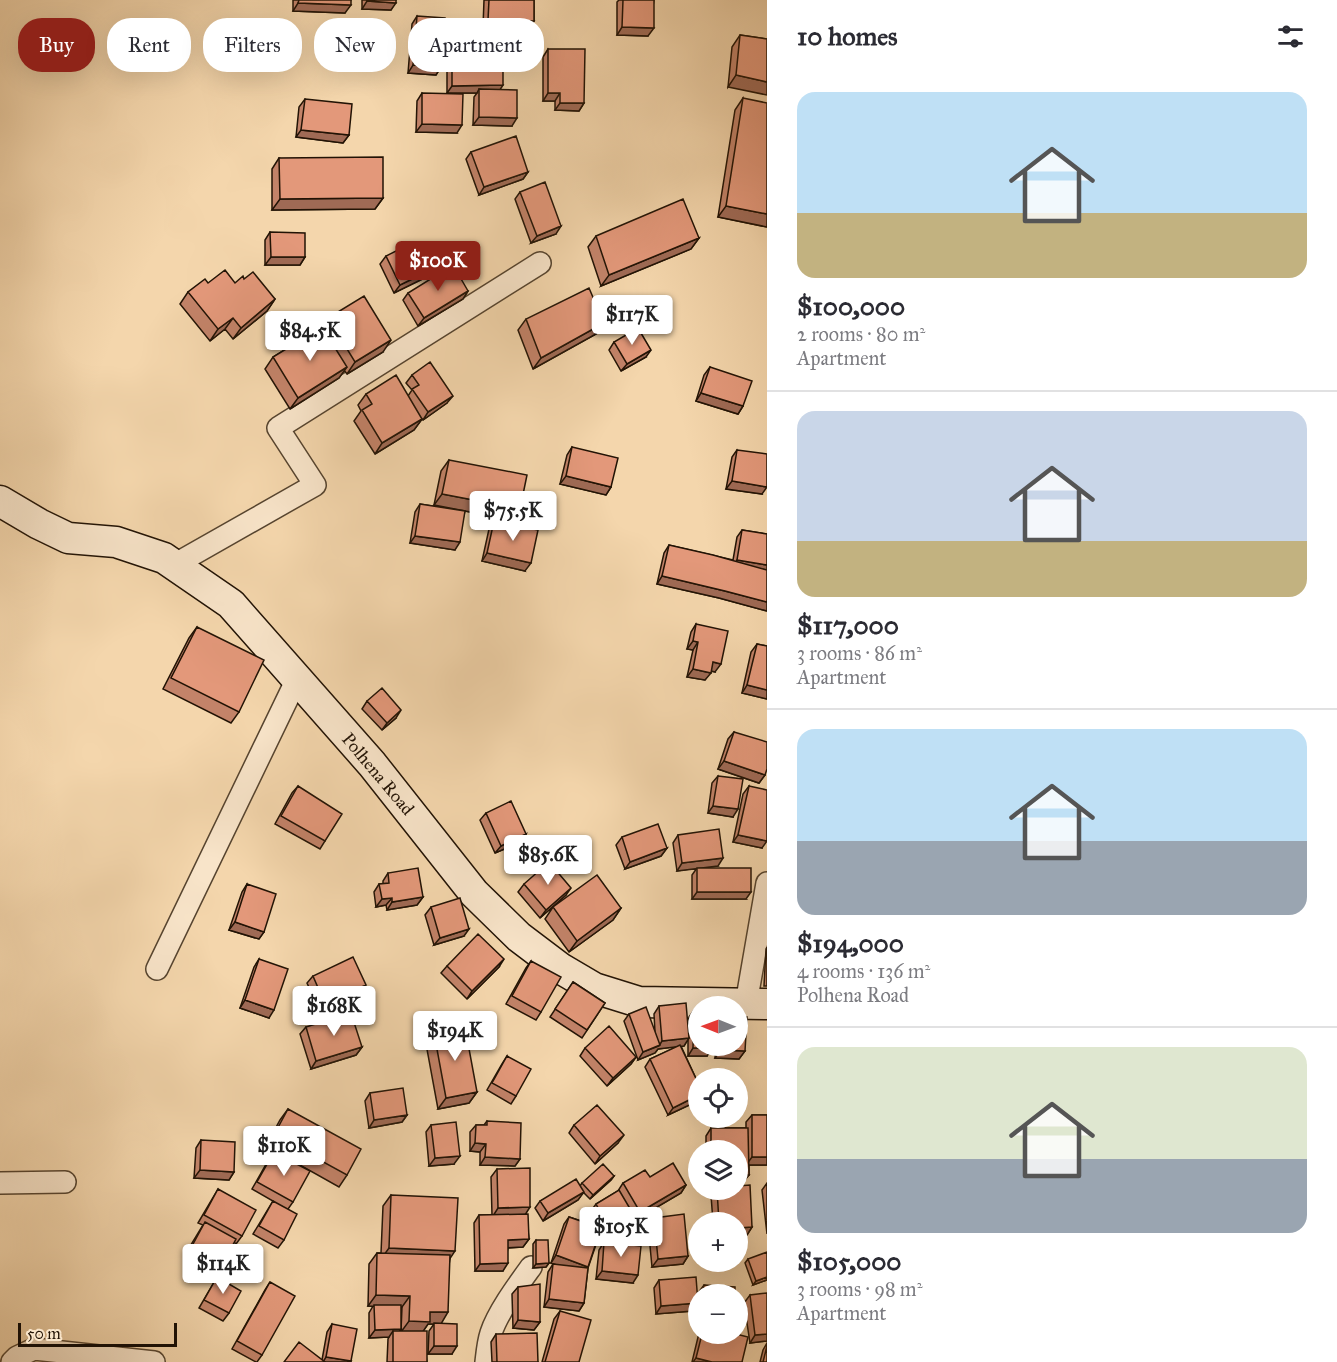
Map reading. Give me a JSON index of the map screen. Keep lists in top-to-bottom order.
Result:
{
  "streets": {
    "street": ["Polhena Road"]
  },
  "scale_bar": "50 m",
  "north": "left",
  "page": {
    "heading": "10 homes",
    "chip": [
      "Buy",
      "Rent",
      "Filters",
      "New",
      "Apartment"
    ],
    "list": [
      {
        "name": "$100,000",
        "note": "2 rooms · 80 m² · Apartment"
      },
      {
        "name": "$117,000",
        "note": "3 rooms · 86 m² · Apartment"
      },
      {
        "name": "$194,000",
        "note": "4 rooms · 136 m² · Polhena Road"
      },
      {
        "name": "$105,000",
        "note": "3 rooms · 98 m² · Apartment"
      }
    ],
    "price": [
      "$100K",
      "$117K",
      "$84.5K",
      "$75.5K",
      "$85.6K",
      "$168K",
      "$194K",
      "$110K",
      "$105K",
      "$114K"
    ],
    "map_buttons": ["+", "−"],
    "scale": "50 m"
  }
}
